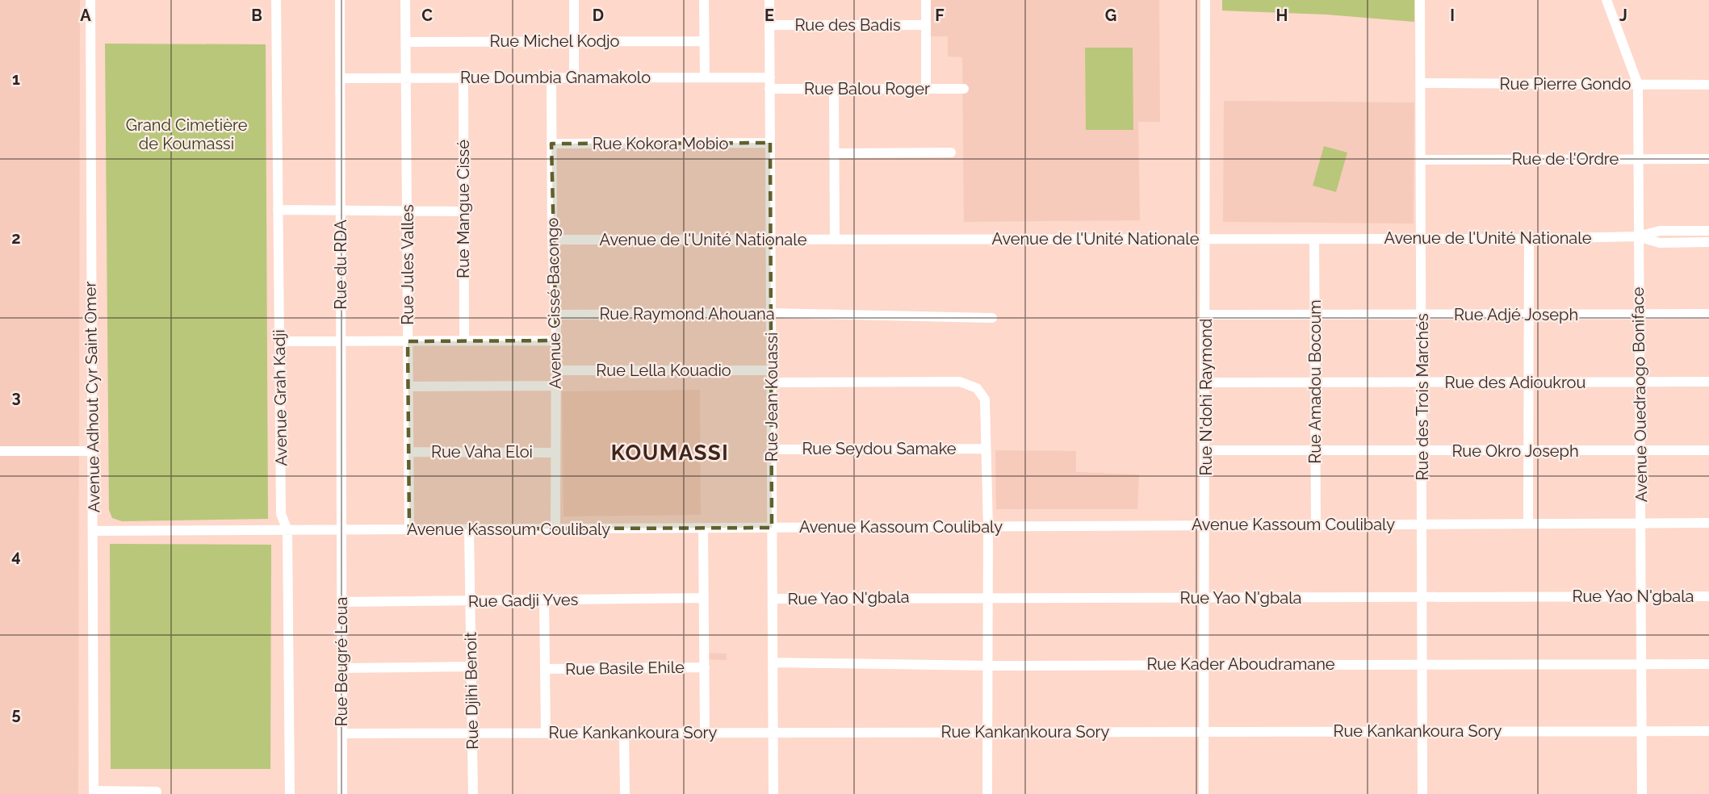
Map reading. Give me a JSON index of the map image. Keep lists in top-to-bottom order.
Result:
{
  "streets": {
    "street": [
      "Rue des Badis",
      "Rue Michel Kodjo",
      "Rue Doumbia Gnamakolo",
      "Rue Pierre Gondo",
      "Rue Balou Roger",
      "Rue Kokora Mobio",
      "Rue de l'Ordre",
      "Rue Mangue Cissé",
      "Avenue de l'Unité Nationale",
      "Rue du RDA",
      "Rue Jules Valles",
      "Avenue Cissé Bacongo",
      "Rue Raymond Ahouana",
      "Rue Adjé Joseph",
      "Rue Lella Kouadio",
      "Rue Amadou Bocoum",
      "Rue des Adioukrou",
      "Avenue Ouedraogo Boniface",
      "Avenue Adhout Cyr Saint Omer",
      "Rue Jean Kouassi",
      "Rue N'dohi Raymond",
      "Rue des Trois Marchés",
      "Avenue Grah Kadji",
      "Rue Seydou Samake",
      "Rue Okro Joseph",
      "Rue Vaha Eloi",
      "Avenue Kassoum Coulibaly",
      "Rue Yao N'gbala",
      "Rue Gadji Yves",
      "Rue Beugré Loua",
      "Rue Kader Aboudramane",
      "Rue Basile Ehile",
      "Rue Djihi Benoit",
      "Rue Kankankoura Sory"
    ]
  },
  "crossings": [
    ["Rue des Badis", "Rue Jean Kouassi"],
    ["Rue Michel Kodjo", "Rue Jules Valles"],
    ["Rue Doumbia Gnamakolo", "Rue Mangue Cissé"],
    ["Rue Doumbia Gnamakolo", "Rue du RDA"],
    ["Rue Doumbia Gnamakolo", "Rue Jules Valles"],
    ["Rue Doumbia Gnamakolo", "Avenue Cissé Bacongo"],
    ["Rue Doumbia Gnamakolo", "Rue Jean Kouassi"],
    ["Rue Pierre Gondo", "Avenue Ouedraogo Boniface"],
    ["Rue Pierre Gondo", "Rue des Trois Marchés"],
    ["Rue Balou Roger", "Rue Jean Kouassi"],
    ["Rue Kokora Mobio", "Avenue Cissé Bacongo"],
    ["Rue Kokora Mobio", "Rue Jean Kouassi"],
    ["Rue de l'Ordre", "Avenue Ouedraogo Boniface"],
    ["Rue de l'Ordre", "Rue des Trois Marchés"],
    ["Avenue de l'Unité Nationale", "Avenue Cissé Bacongo"],
    ["Avenue de l'Unité Nationale", "Rue Amadou Bocoum"],
    ["Avenue de l'Unité Nationale", "Avenue Ouedraogo Boniface"],
    ["Avenue de l'Unité Nationale", "Rue Jean Kouassi"],
    ["Avenue de l'Unité Nationale", "Rue N'dohi Raymond"],
    ["Avenue de l'Unité Nationale", "Rue des Trois Marchés"],
    ["Rue du RDA", "Avenue Kassoum Coulibaly"],
    ["Rue du RDA", "Rue Beugré Loua"],
    ["Rue Jules Valles", "Rue Vaha Eloi"],
    ["Rue Jules Valles", "Avenue Kassoum Coulibaly"],
    ["Avenue Cissé Bacongo", "Rue Raymond Ahouana"],
    ["Avenue Cissé Bacongo", "Rue Lella Kouadio"],
    ["Avenue Cissé Bacongo", "Rue Vaha Eloi"],
    ["Avenue Cissé Bacongo", "Avenue Kassoum Coulibaly"],
    ["Rue Raymond Ahouana", "Rue Jean Kouassi"],
    ["Rue Adjé Joseph", "Rue Amadou Bocoum"],
    ["Rue Adjé Joseph", "Avenue Ouedraogo Boniface"],
    ["Rue Adjé Joseph", "Rue N'dohi Raymond"],
    ["Rue Adjé Joseph", "Rue des Trois Marchés"],
    ["Rue Lella Kouadio", "Rue Jean Kouassi"],
    ["Rue Amadou Bocoum", "Rue des Adioukrou"],
    ["Rue Amadou Bocoum", "Rue Okro Joseph"],
    ["Rue Amadou Bocoum", "Avenue Kassoum Coulibaly"],
    ["Rue des Adioukrou", "Avenue Ouedraogo Boniface"],
    ["Rue des Adioukrou", "Rue N'dohi Raymond"],
    ["Rue des Adioukrou", "Rue des Trois Marchés"],
    ["Avenue Ouedraogo Boniface", "Rue Okro Joseph"],
    ["Avenue Ouedraogo Boniface", "Avenue Kassoum Coulibaly"],
    ["Avenue Ouedraogo Boniface", "Rue Yao N'gbala"],
    ["Avenue Ouedraogo Boniface", "Rue Kader Aboudramane"],
    ["Avenue Ouedraogo Boniface", "Rue Kankankoura Sory"],
    ["Avenue Adhout Cyr Saint Omer", "Avenue Kassoum Coulibaly"],
    ["Rue Jean Kouassi", "Rue Seydou Samake"],
    ["Rue Jean Kouassi", "Avenue Kassoum Coulibaly"],
    ["Rue Jean Kouassi", "Rue Yao N'gbala"],
    ["Rue Jean Kouassi", "Rue Kader Aboudramane"],
    ["Rue Jean Kouassi", "Rue Kankankoura Sory"],
    ["Rue N'dohi Raymond", "Rue Okro Joseph"],
    ["Rue N'dohi Raymond", "Avenue Kassoum Coulibaly"],
    ["Rue N'dohi Raymond", "Rue Yao N'gbala"],
    ["Rue N'dohi Raymond", "Rue Kader Aboudramane"],
    ["Rue N'dohi Raymond", "Rue Kankankoura Sory"],
    ["Rue des Trois Marchés", "Rue Okro Joseph"],
    ["Rue des Trois Marchés", "Avenue Kassoum Coulibaly"],
    ["Rue des Trois Marchés", "Rue Yao N'gbala"],
    ["Rue des Trois Marchés", "Rue Kader Aboudramane"],
    ["Rue des Trois Marchés", "Rue Kankankoura Sory"],
    ["Avenue Grah Kadji", "Avenue Kassoum Coulibaly"],
    ["Avenue Kassoum Coulibaly", "Rue Beugré Loua"],
    ["Avenue Kassoum Coulibaly", "Rue Djihi Benoit"],
    ["Rue Gadji Yves", "Rue Beugré Loua"],
    ["Rue Gadji Yves", "Rue Djihi Benoit"],
    ["Rue Beugré Loua", "Rue Kankankoura Sory"],
    ["Rue Djihi Benoit", "Rue Kankankoura Sory"]
  ],
  "districts": ["KOUMASSI"],
  "parks": ["Grand Cimetière de Koumassi"],
  "grid": {
    "columns": [
      "A",
      "B",
      "C",
      "D",
      "E",
      "F",
      "G",
      "H",
      "I",
      "J"
    ],
    "rows": [
      "1",
      "2",
      "3",
      "4",
      "5"
    ]
  }
}
